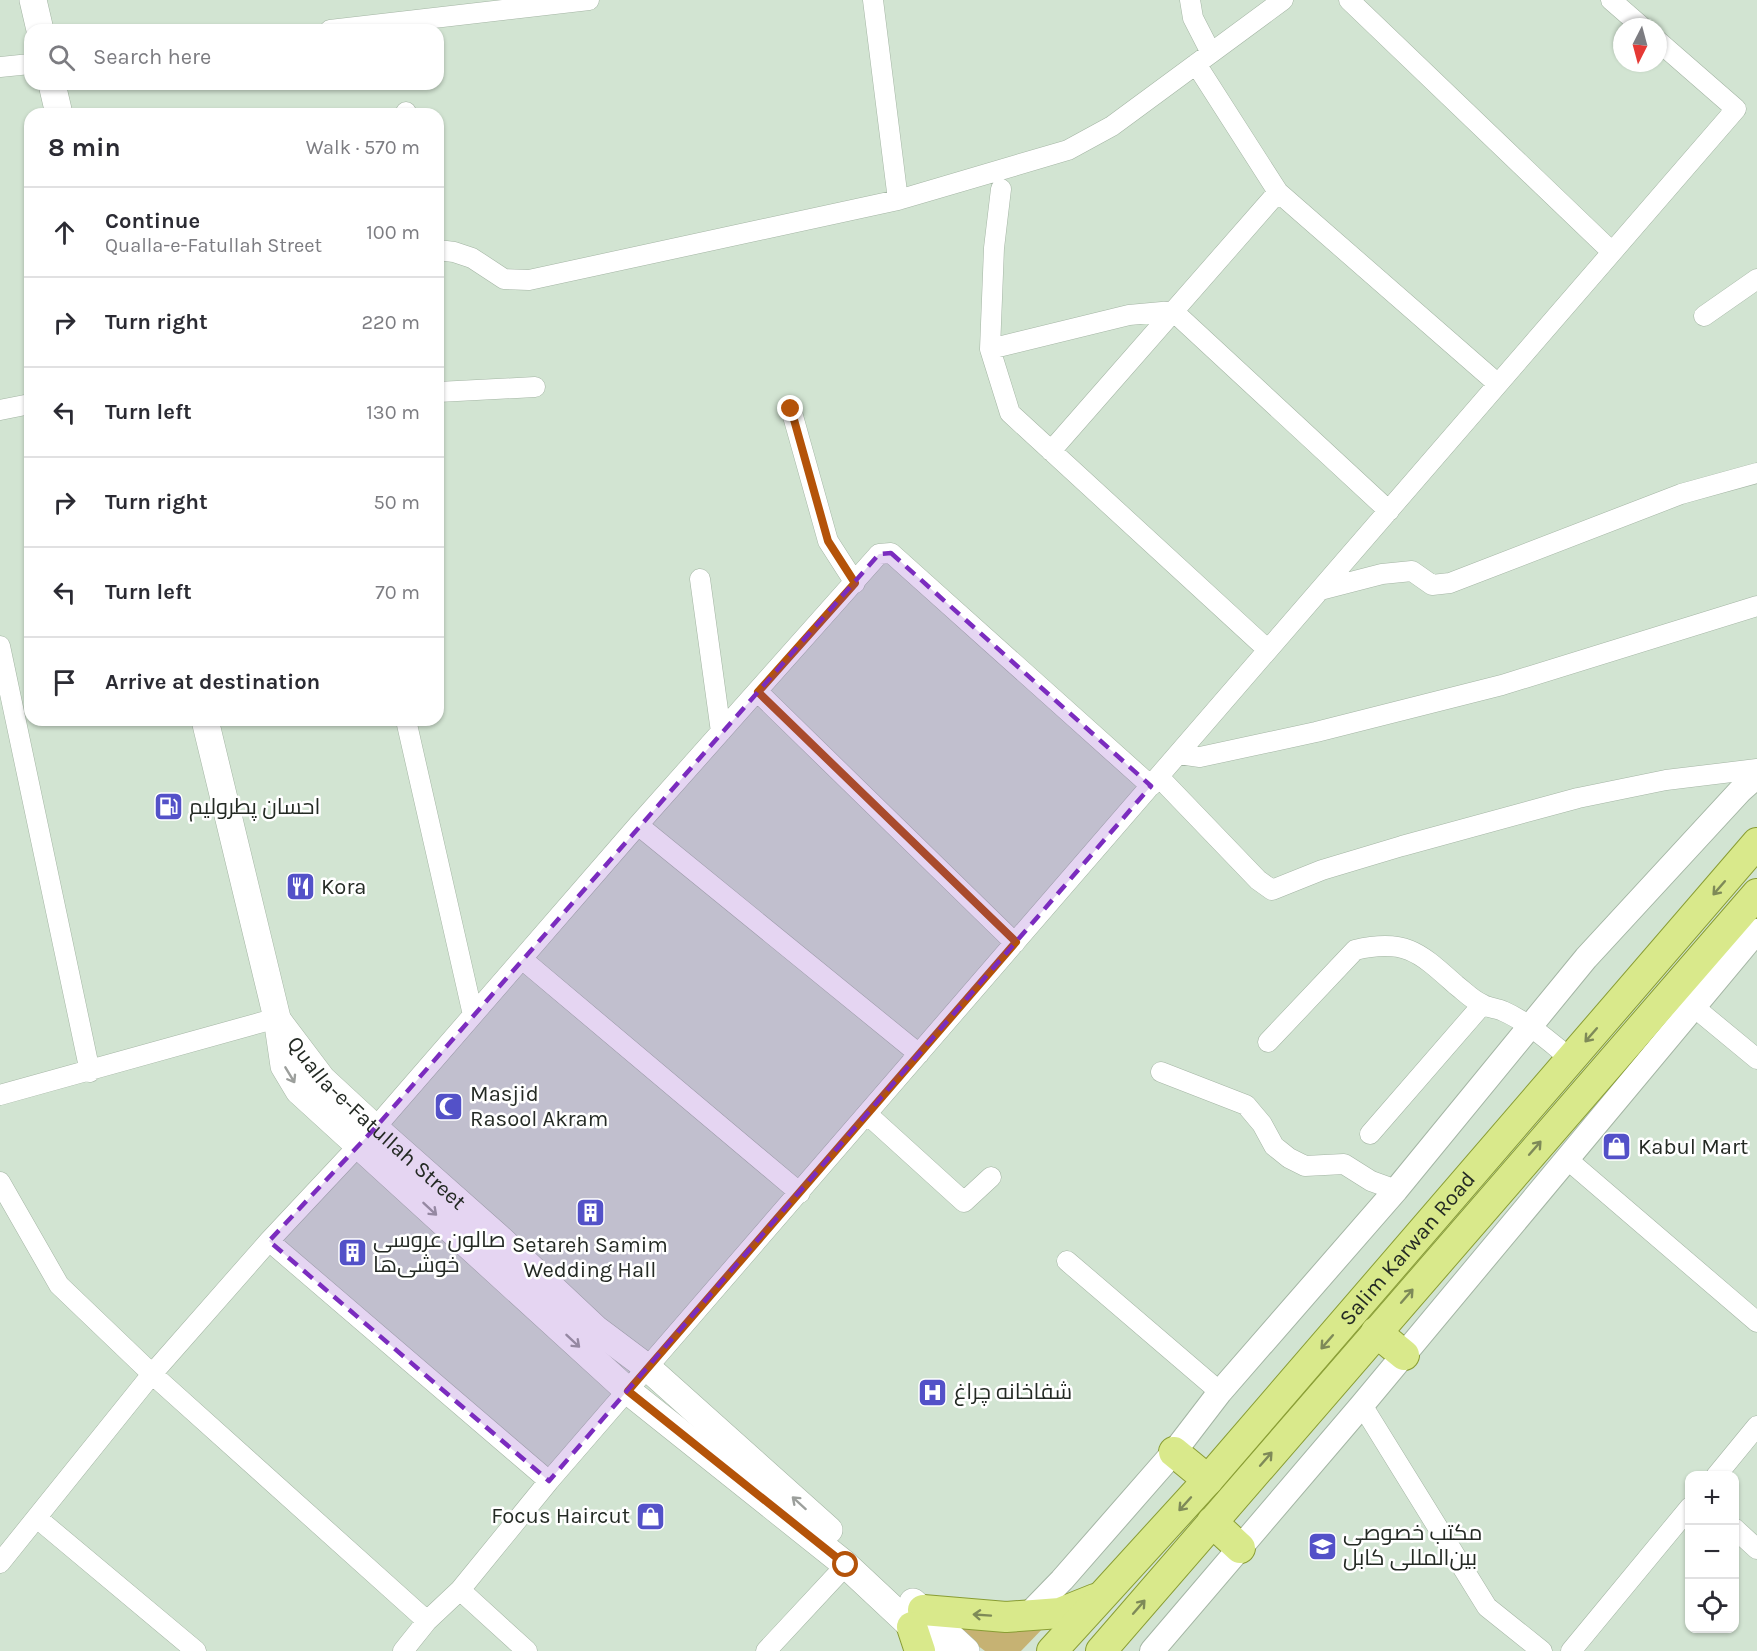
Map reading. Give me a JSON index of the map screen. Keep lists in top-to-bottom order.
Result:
{
  "streets": {
    "main road": ["Qualla-e-Fatullah Street", "Salim Karwan Road"]
  },
  "places": {
    "fuel station": ["احسان پطرولیم"],
    "restaurant": ["Kora"],
    "mosque": ["Masjid Rasool Akram"],
    "shop": ["Kabul Mart", "Focus Haircut"],
    "building": ["Setareh Samim Wedding Hall", "صالون عروسی خوشی‌ها"],
    "hospital": ["شفاخانه چراغ"],
    "school or university": ["مکتب خصوصی بین‌المللی کابل"]
  },
  "north": "bottom",
  "page": {
    "search": "Search here",
    "heading": ["8 min", "Walk · 570 m"],
    "list": [
      ["Continue", "Qualla-e-Fatullah Street", "100 m"],
      ["Turn right", "220 m"],
      ["Turn left", "130 m"],
      ["Turn right", "50 m"],
      ["Turn left", "70 m"],
      "Arrive at destination"
    ],
    "map_buttons": ["+", "−"]
  }
}
